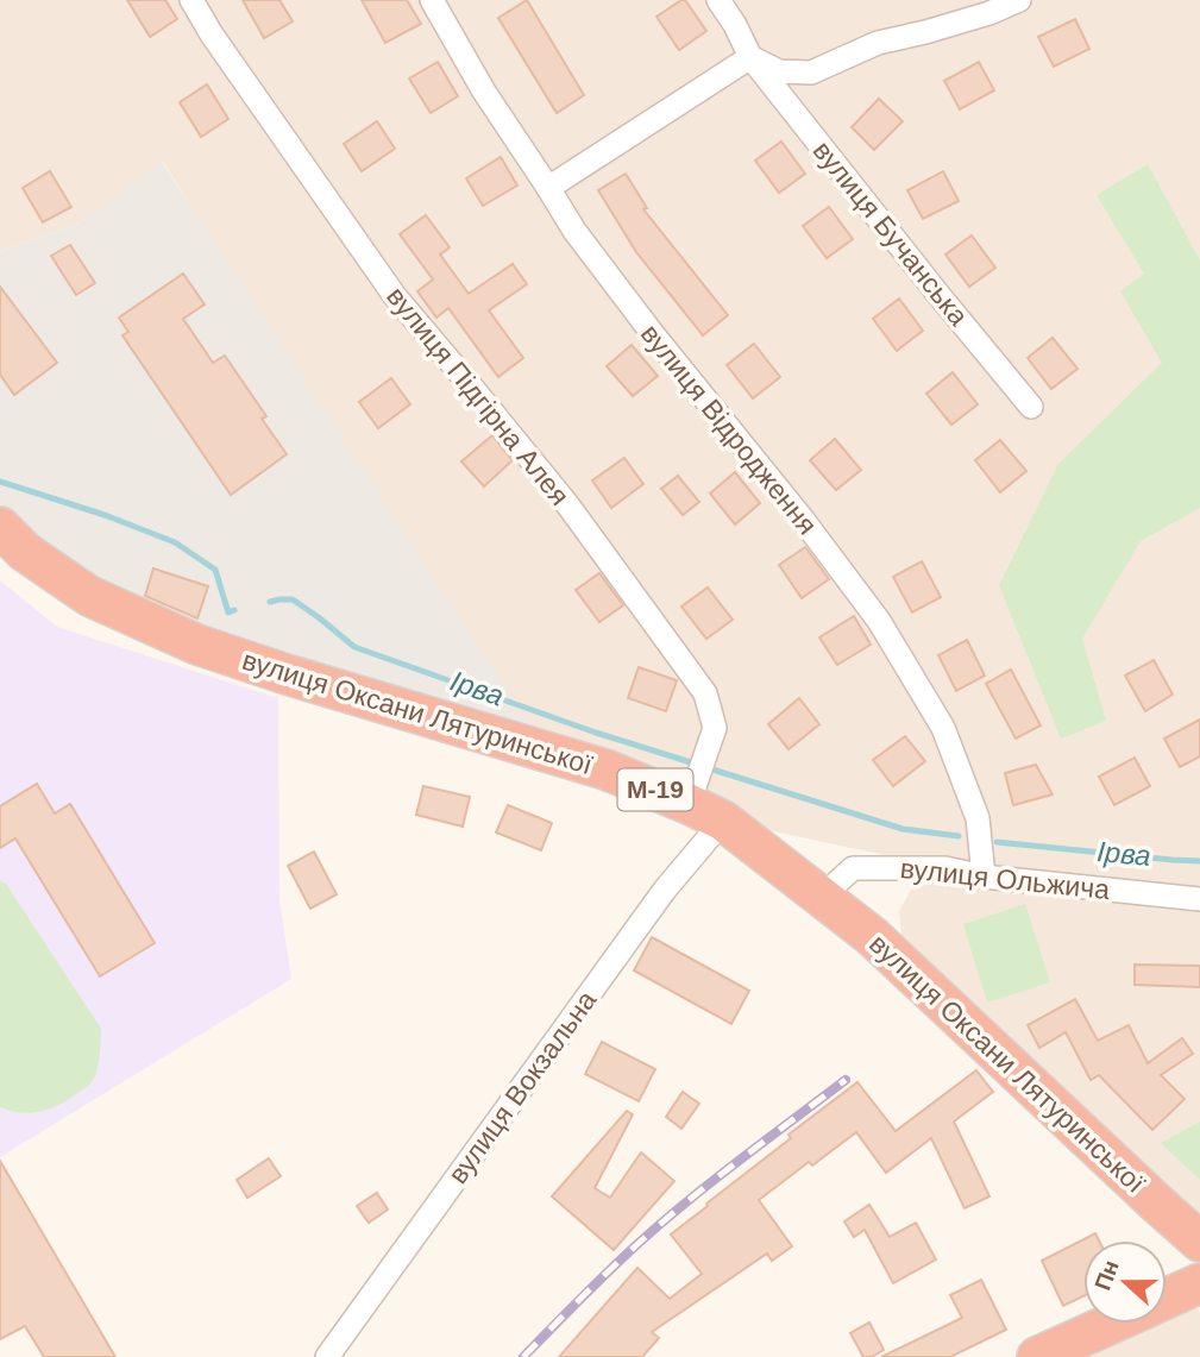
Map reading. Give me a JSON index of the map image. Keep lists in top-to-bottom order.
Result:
{
  "streets": {
    "highway": ["вулиця Оксани Лятуринської", "М-19"],
    "street": [
      "вулиця Бучанська",
      "вулиця Підгірна Алея",
      "вулиця Відродження",
      "вулиця Ольжича",
      "вулиця Вокзальна"
    ]
  },
  "crossings": [
    ["вулиця Підгірна Алея", "вулиця Оксани Лятуринської"],
    ["вулиця Підгірна Алея", "вулиця Вокзальна"],
    ["вулиця Відродження", "вулиця Ольжича"],
    ["вулиця Оксани Лятуринської", "вулиця Ольжича"],
    ["вулиця Оксани Лятуринської", "вулиця Вокзальна"]
  ],
  "water": ["Ірва"],
  "north": "left"
}
